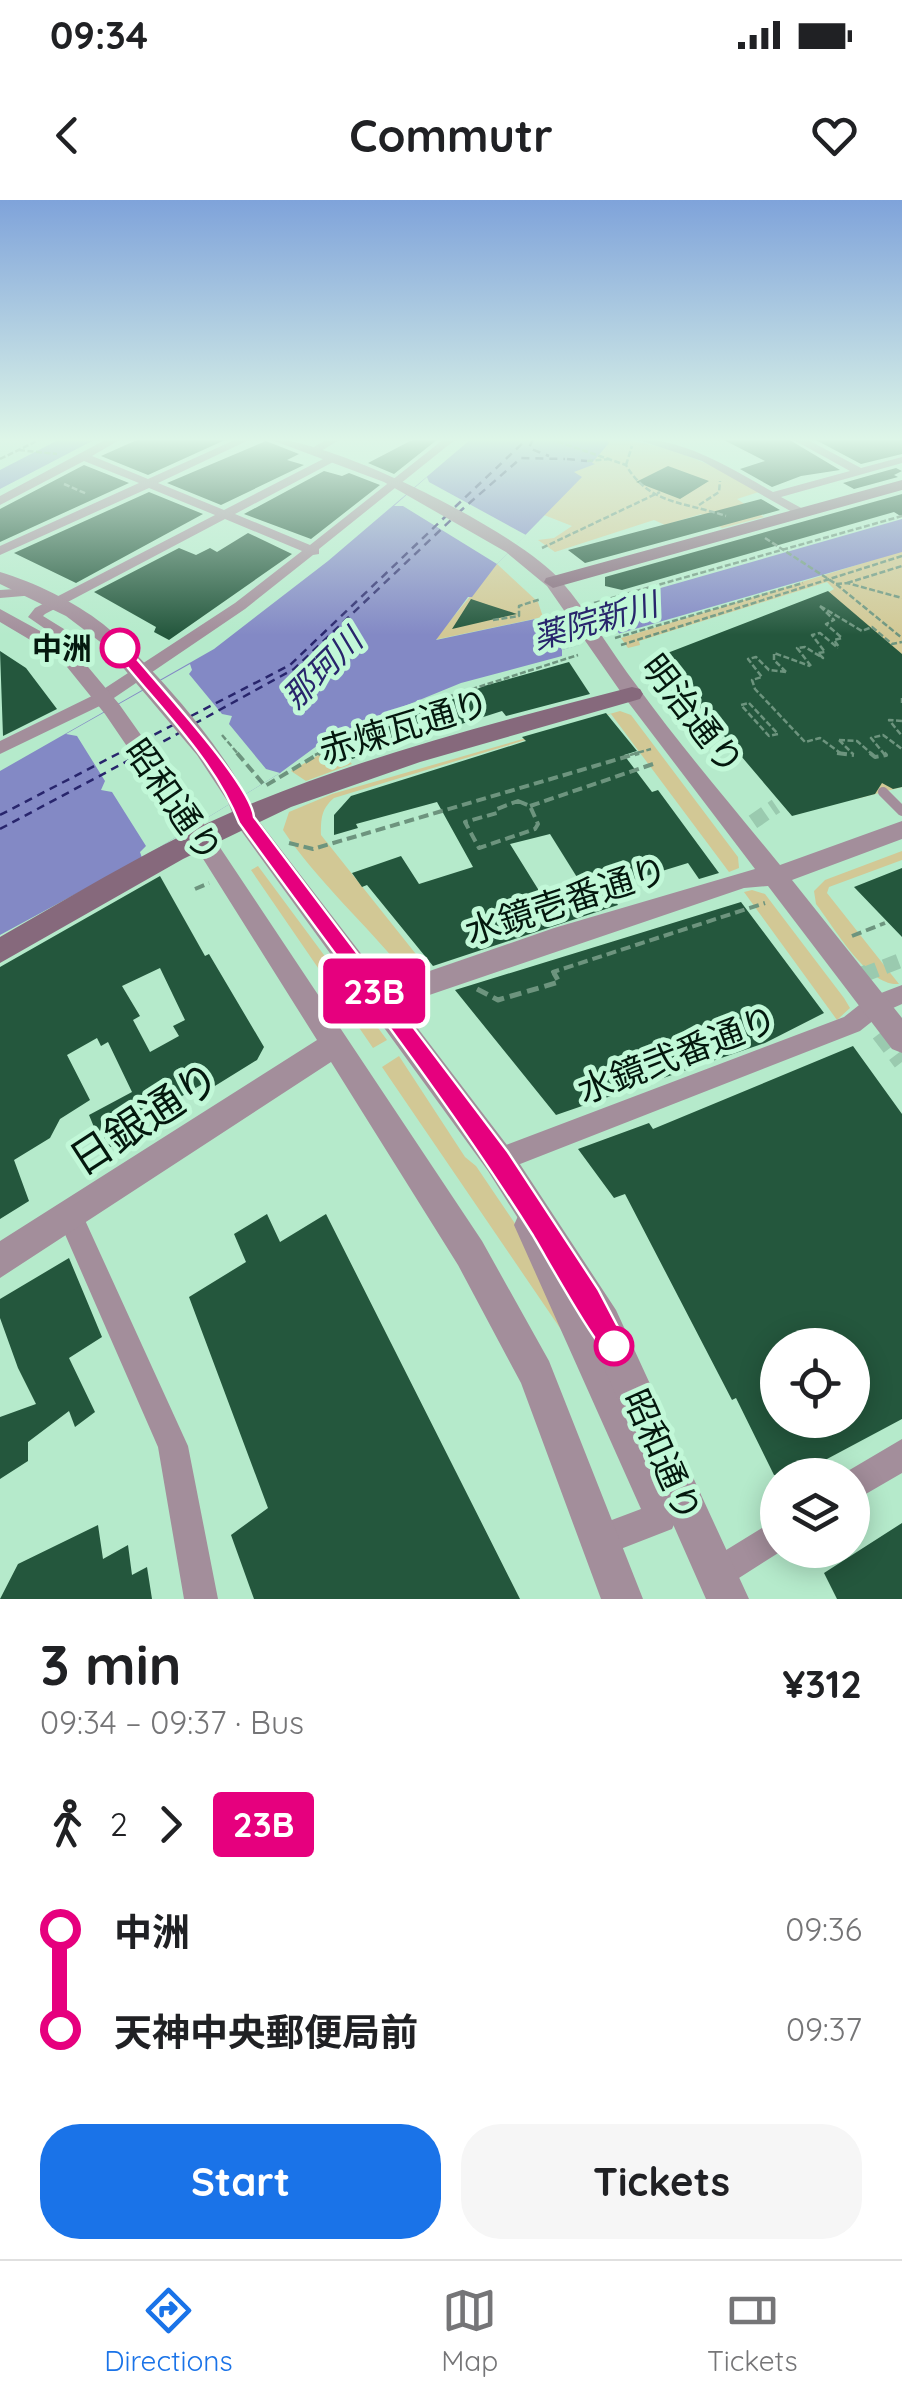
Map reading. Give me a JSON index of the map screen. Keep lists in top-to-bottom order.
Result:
{
  "streets": {
    "main road": ["赤煉瓦通り"],
    "street": [
      "明治通り",
      "昭和通り",
      "水鏡壱番通り",
      "水鏡弐番通り",
      "日銀通り"
    ]
  },
  "crossings": [
    ["明治通り", "赤煉瓦通り"],
    ["明治通り", "水鏡壱番通り"],
    ["明治通り", "水鏡弐番通り"],
    ["赤煉瓦通り", "昭和通り"],
    ["昭和通り", "水鏡壱番通り"],
    ["昭和通り", "水鏡弐番通り"],
    ["昭和通り", "日銀通り"]
  ],
  "water": ["薬院新川", "那珂川"],
  "places": ["中洲"],
  "lines": ["bus line 23B"],
  "page": {
    "status": "09:34",
    "header": "Commutr",
    "on_map": "23B",
    "heading": ["3 min", "09:34 – 09:37 · Bus", "¥312"],
    "legs": ["2", "23B"],
    "list": [
      {
        "name": "中洲",
        "value": "09:36"
      },
      {
        "name": "天神中央郵便局前",
        "value": "09:37"
      }
    ],
    "buttons": ["Start", "Tickets"],
    "tabs": ["Directions", "Map", "Tickets"]
  }
}
